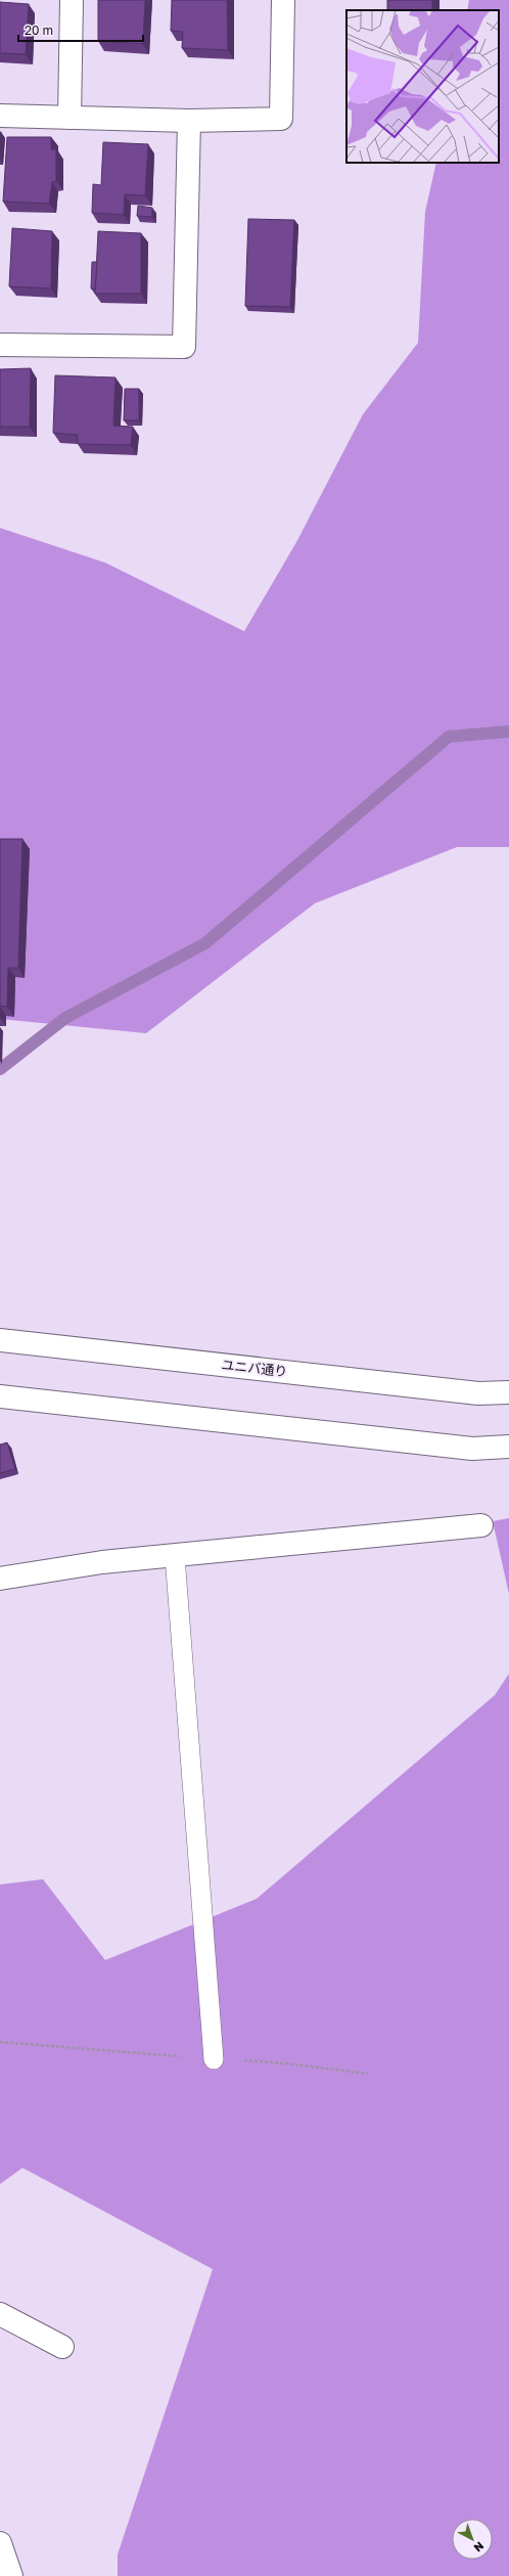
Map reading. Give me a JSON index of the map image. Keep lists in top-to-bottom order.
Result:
{
  "streets": {
    "street": ["ユニバ通り"]
  },
  "scale_bar": "20 m",
  "north": "bottom right"
}
